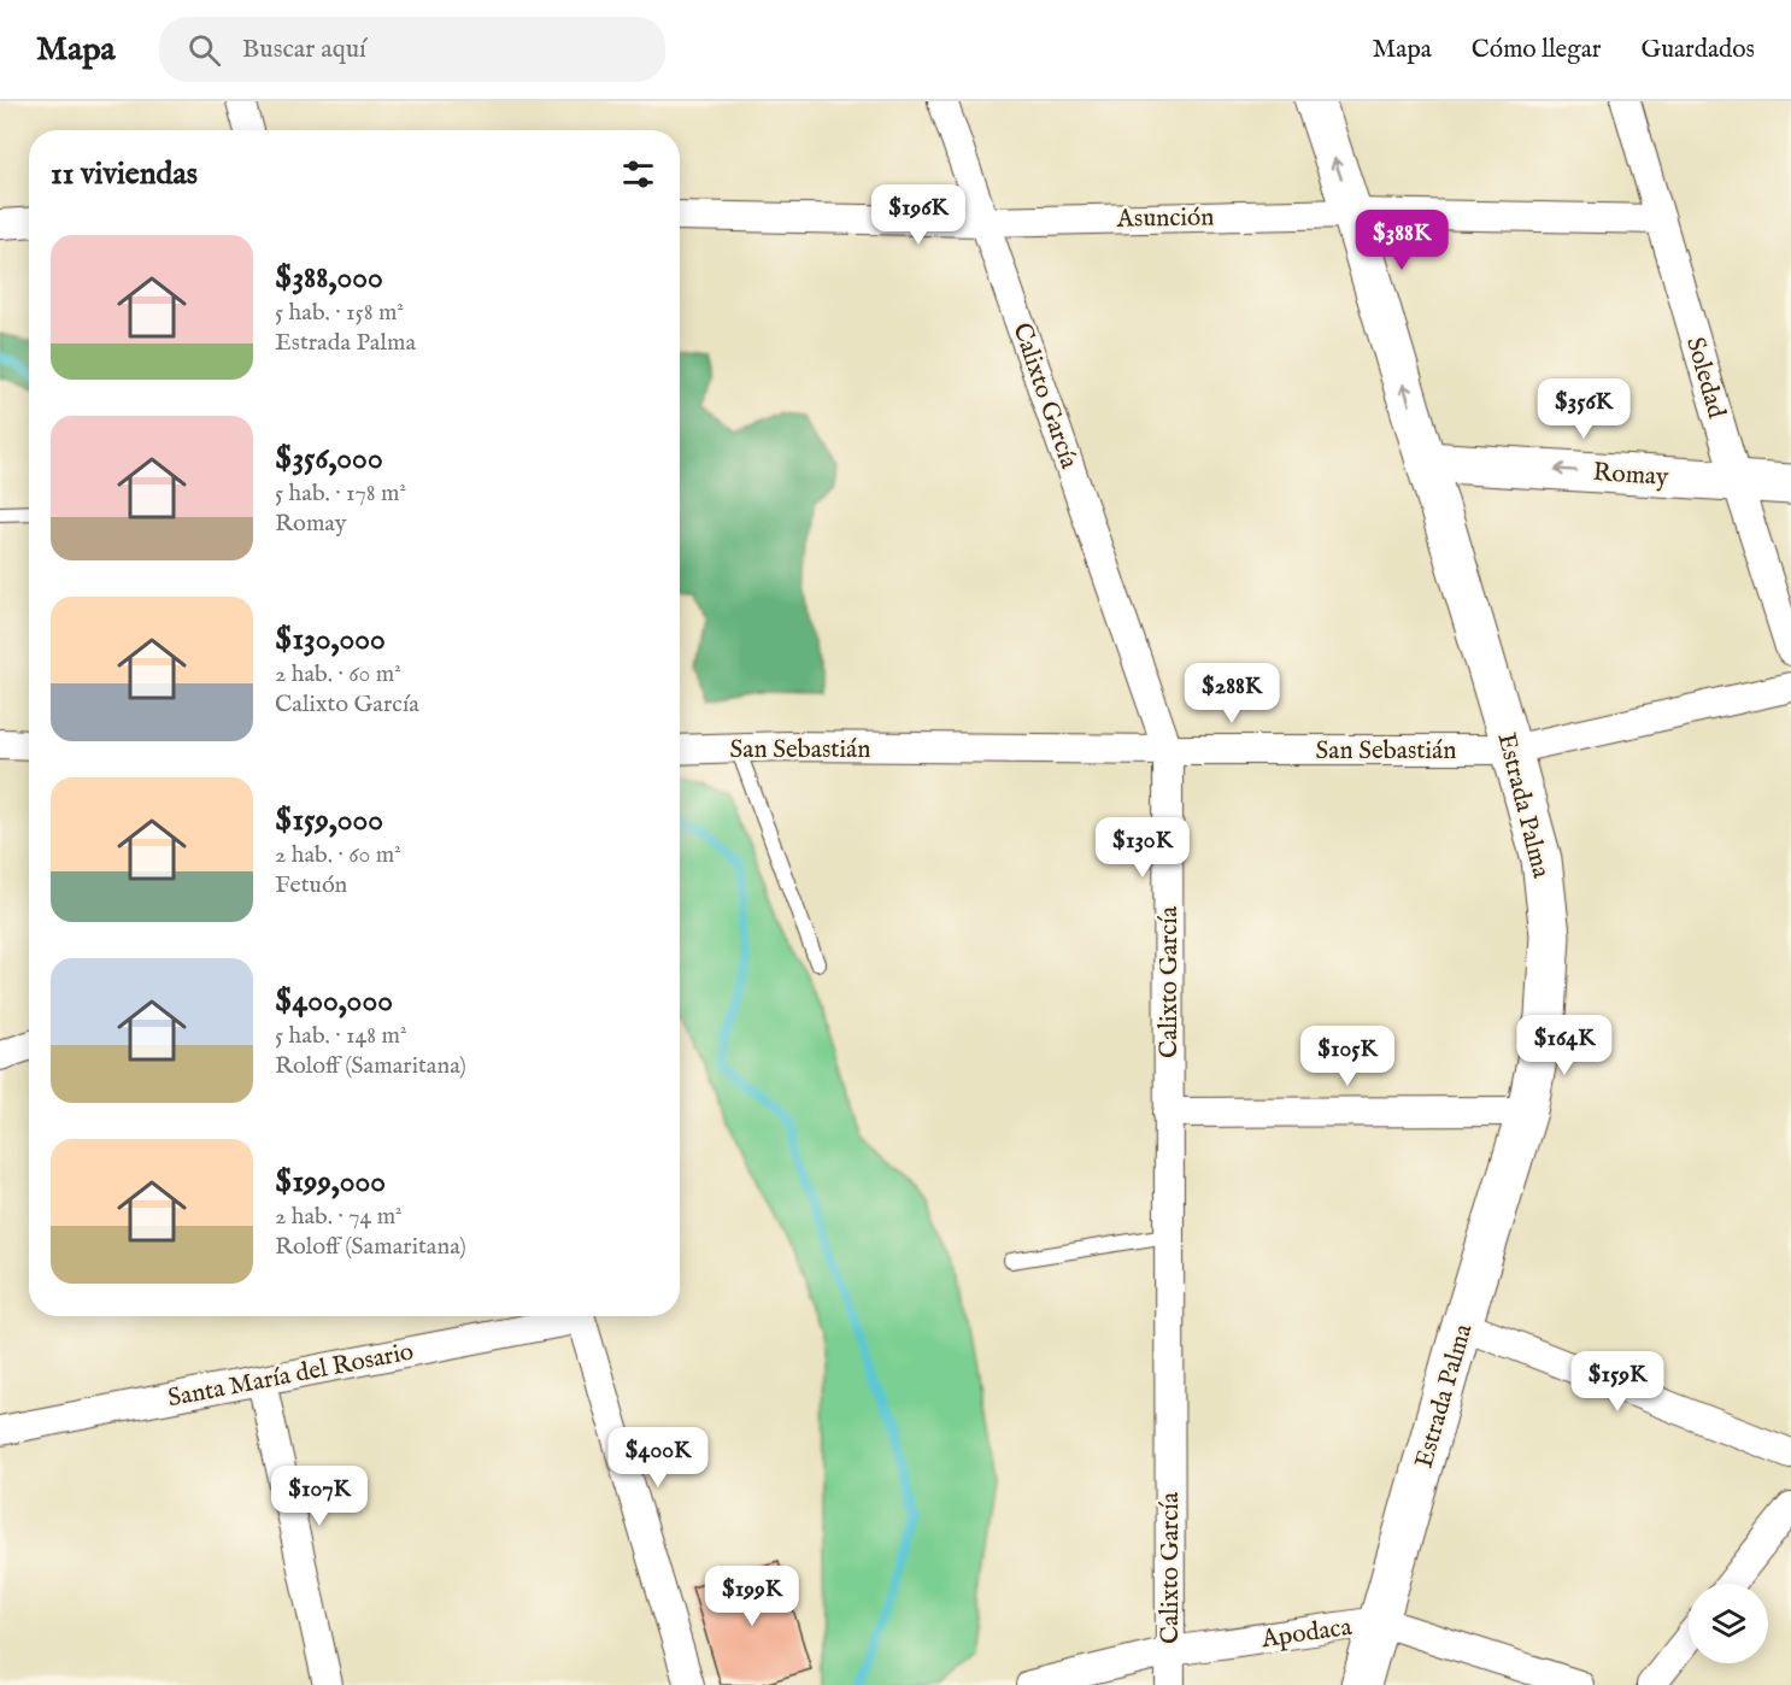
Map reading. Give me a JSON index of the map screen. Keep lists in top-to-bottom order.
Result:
{
  "streets": {
    "street": [
      "Asunción",
      "Soledad",
      "Calixto García",
      "Romay",
      "San Sebastián",
      "Estrada Palma",
      "Santa María del Rosario",
      "Apodaca"
    ]
  },
  "crossings": [
    ["Asunción", "Soledad"],
    ["Asunción", "Calixto García"],
    ["Asunción", "Estrada Palma"],
    ["Soledad", "Romay"],
    ["Calixto García", "San Sebastián"],
    ["Calixto García", "Apodaca"],
    ["Romay", "Estrada Palma"],
    ["San Sebastián", "Estrada Palma"],
    ["Estrada Palma", "Apodaca"]
  ],
  "one_way": ["Romay"],
  "page": {
    "header": "Mapa",
    "search": "Buscar aquí",
    "nav": ["Mapa", "Cómo llegar", "Guardados"],
    "heading": "11 viviendas",
    "price": [
      "$196K",
      "$388K",
      "$356K",
      "$288K",
      "$130K",
      "$164K",
      "$105K",
      "$159K",
      "$400K",
      "$107K",
      "$199K"
    ],
    "list": [
      {
        "name": "$388,000",
        "note": "5 hab. · 158 m² · Estrada Palma"
      },
      {
        "name": "$356,000",
        "note": "5 hab. · 178 m² · Romay"
      },
      {
        "name": "$130,000",
        "note": "2 hab. · 60 m² · Calixto García"
      },
      {
        "name": "$159,000",
        "note": "2 hab. · 60 m² · Fetuón"
      },
      {
        "name": "$400,000",
        "note": "5 hab. · 148 m² · Roloff (Samaritana)"
      },
      {
        "name": "$199,000",
        "note": "2 hab. · 74 m² · Roloff (Samaritana)"
      }
    ]
  }
}
